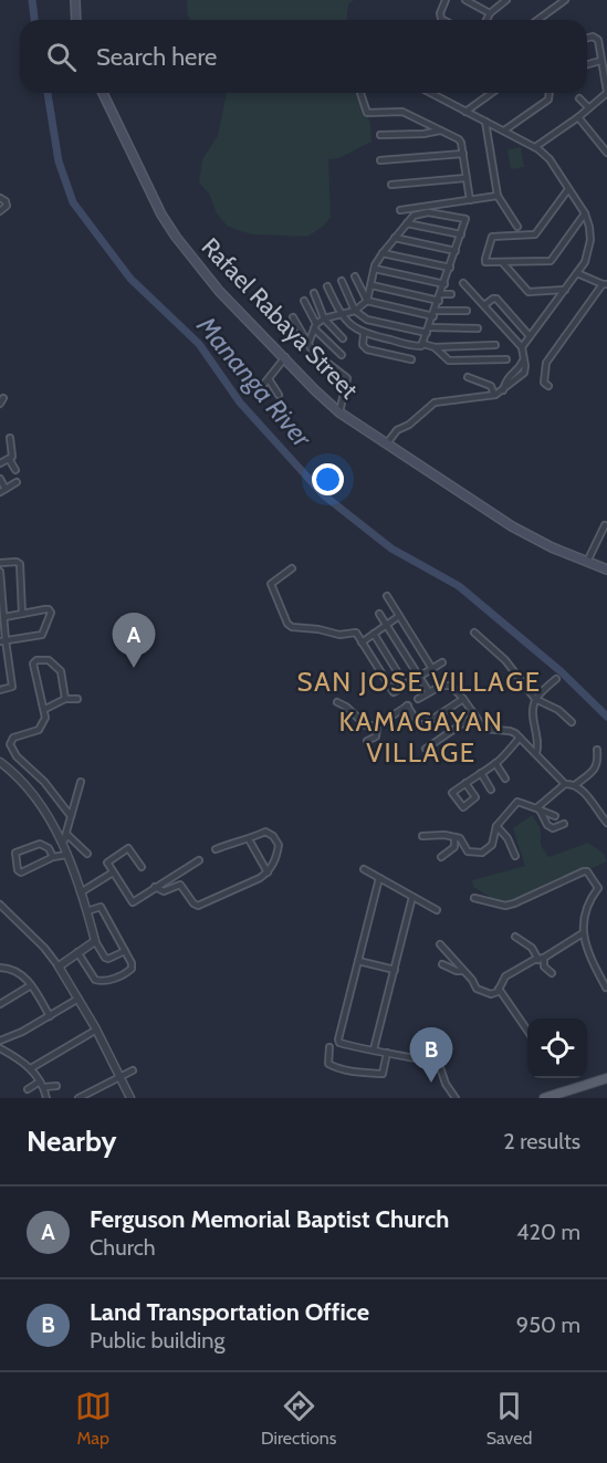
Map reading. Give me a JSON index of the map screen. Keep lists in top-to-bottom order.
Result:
{
  "streets": {
    "main road": ["Rafael Rabaya Street"]
  },
  "districts": ["SAN JOSE VILLAGE", "KAMAGAYAN VILLAGE"],
  "water": ["Mananga River"],
  "page": {
    "search": "Search here",
    "pins": ["A", "B"],
    "heading": ["Nearby", "2 results"],
    "list": [
      {
        "mark": "A",
        "name": "Ferguson Memorial Baptist Church",
        "note": "Church",
        "value": "420 m"
      },
      {
        "mark": "B",
        "name": "Land Transportation Office",
        "note": "Public building",
        "value": "950 m"
      }
    ],
    "nav": ["Map", "Directions", "Saved"]
  }
}
